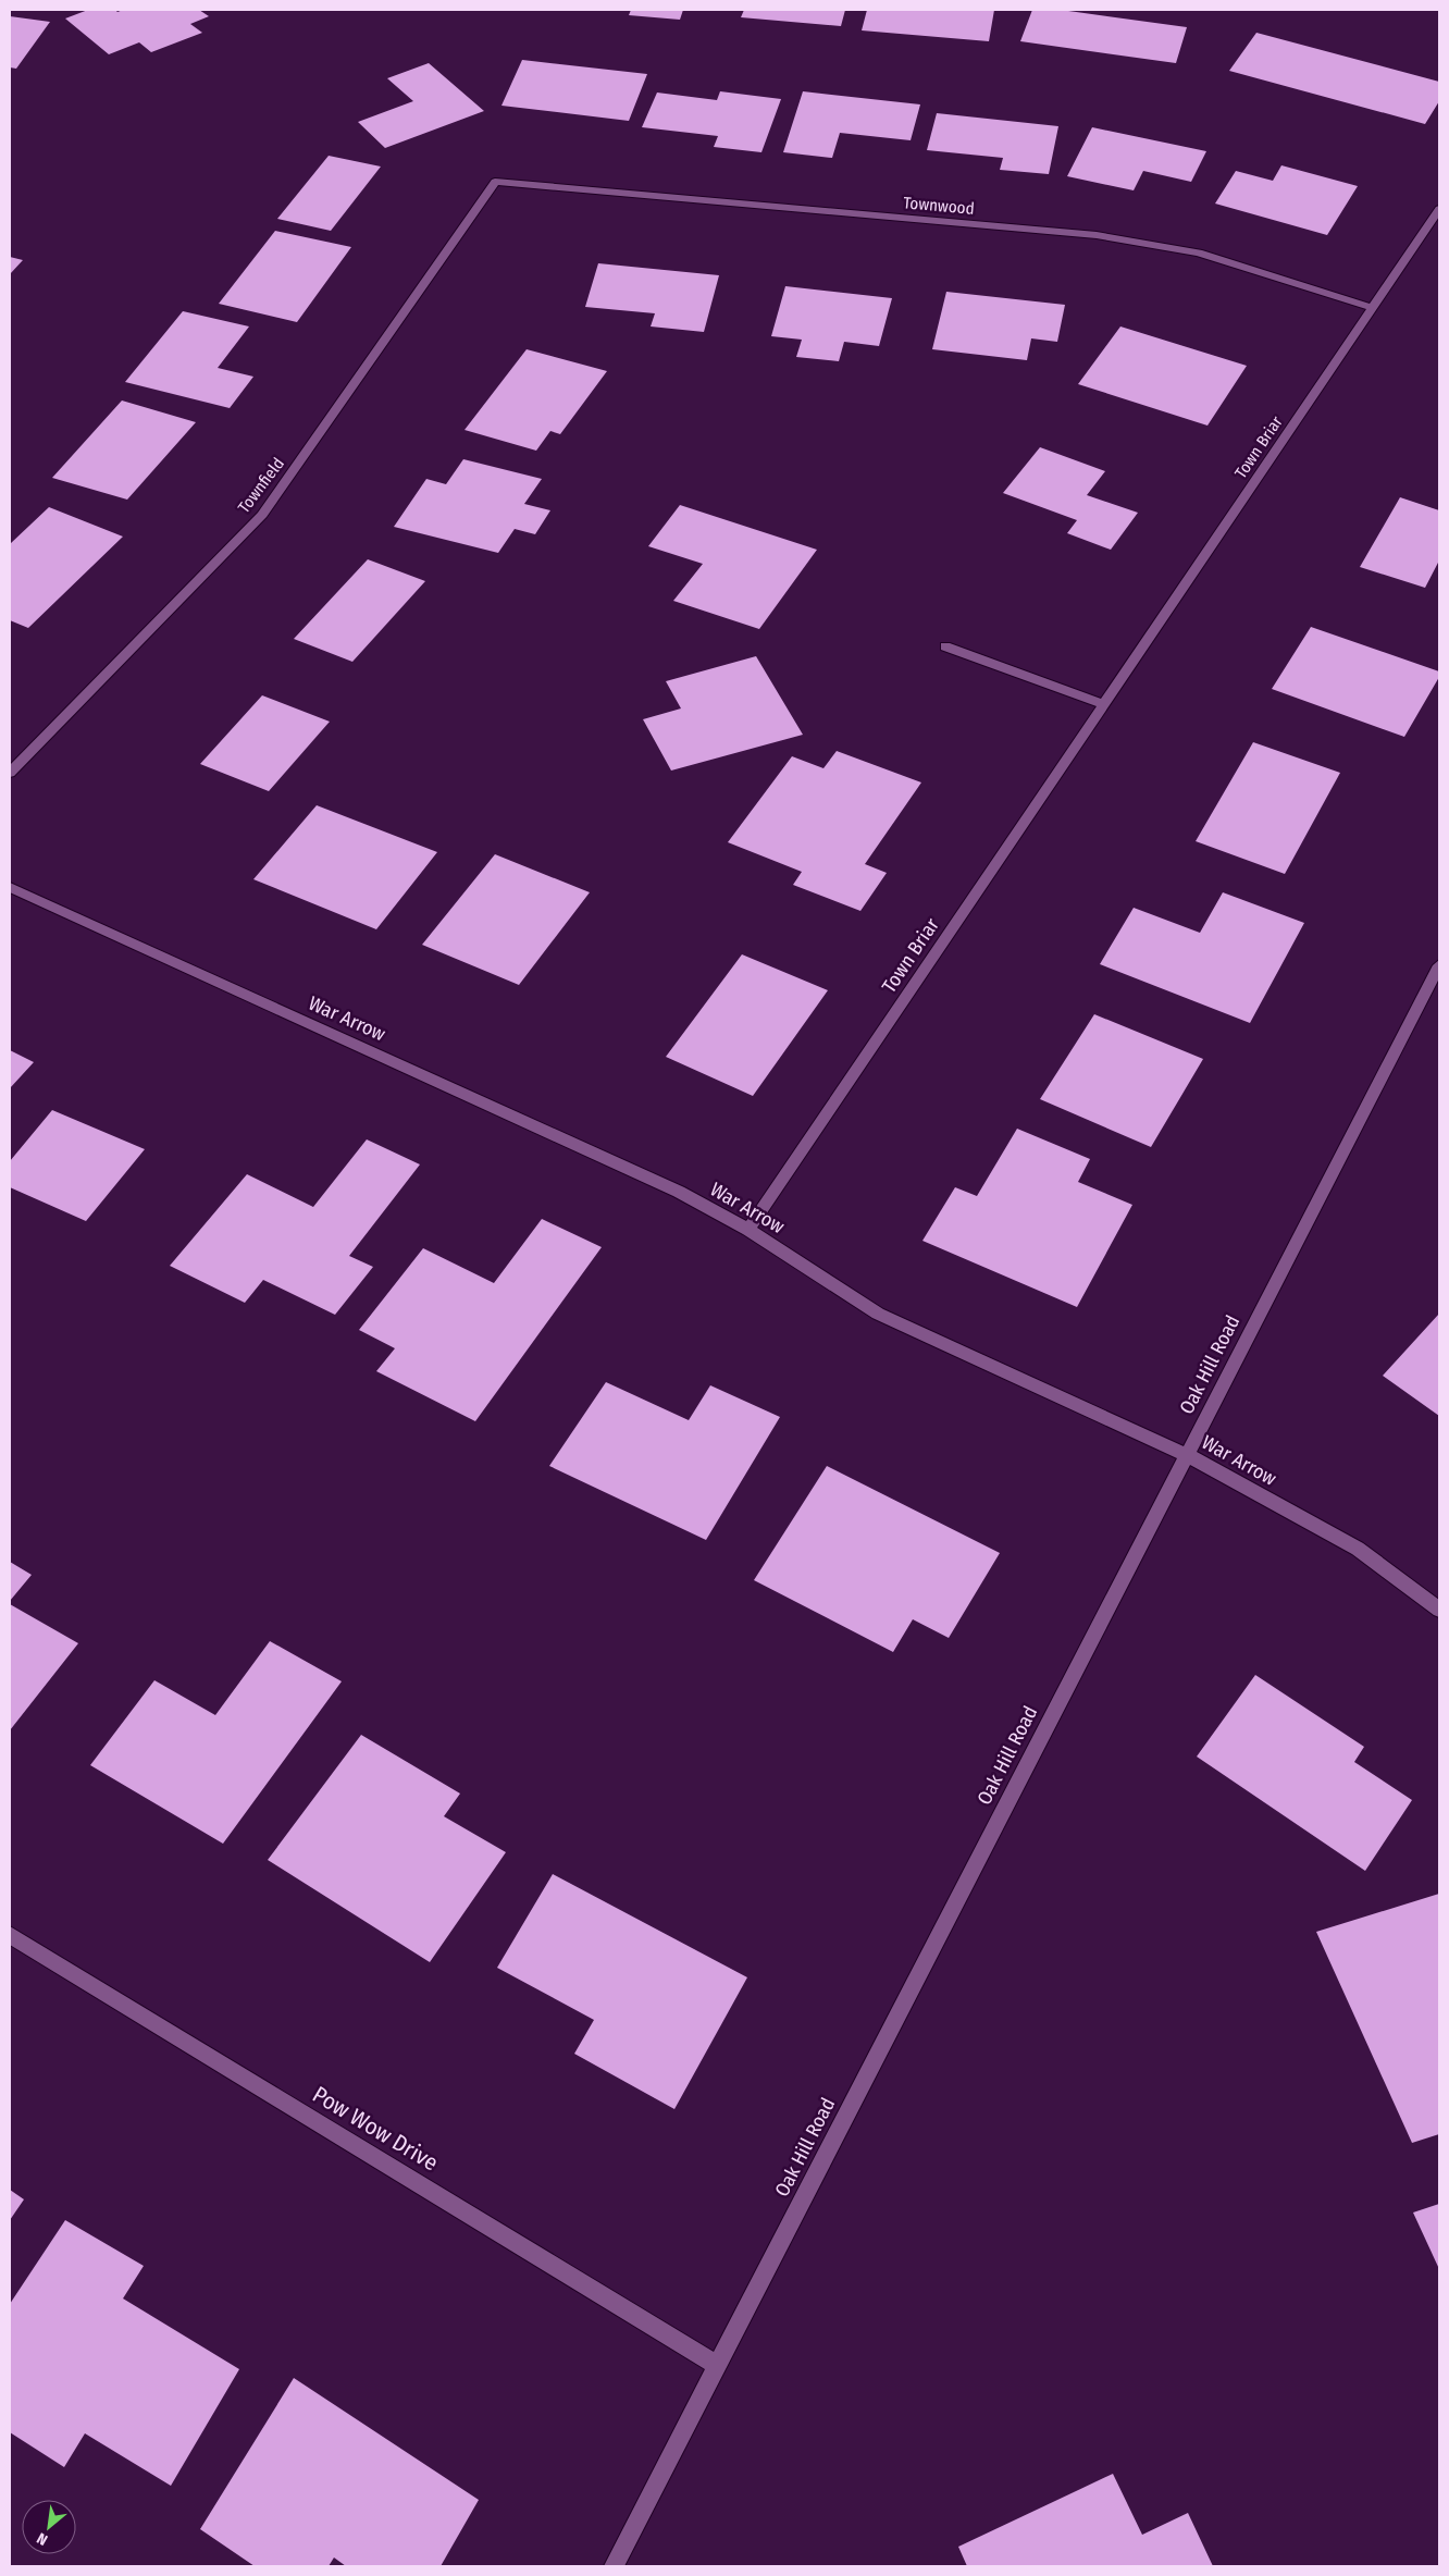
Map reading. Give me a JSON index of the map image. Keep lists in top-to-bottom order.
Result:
{
  "streets": {
    "street": [
      "Townwood",
      "Town Briar",
      "Townfield",
      "War Arrow",
      "Oak Hill Road",
      "Pow Wow Drive"
    ]
  },
  "crossings": [
    ["Townwood", "Town Briar"],
    ["Townwood", "Townfield"],
    ["Town Briar", "War Arrow"],
    ["War Arrow", "Oak Hill Road"],
    ["Oak Hill Road", "Pow Wow Drive"]
  ],
  "north": "bottom left"
}
